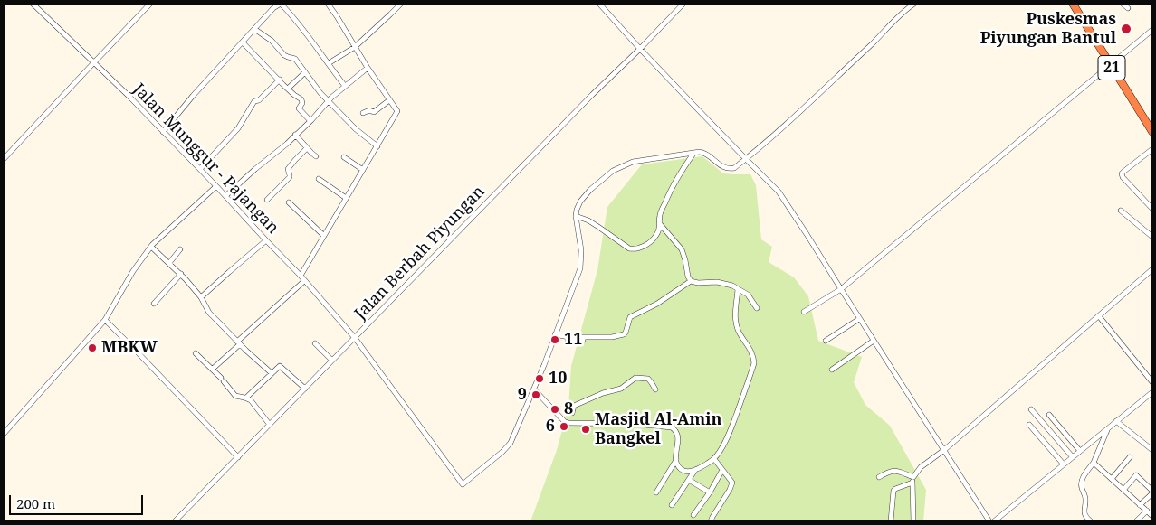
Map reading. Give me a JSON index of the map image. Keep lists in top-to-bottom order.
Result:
{
  "streets": {
    "highway": ["21"],
    "street": ["Jalan Munggur - Pajangan", "Jalan Berbah Piyungan"]
  },
  "crossings": [
    ["Jalan Munggur - Pajangan", "Jalan Berbah Piyungan"]
  ],
  "places": [
    "Puskesmas Piyungan Bantul",
    "11",
    "MBKW",
    "10",
    "9",
    "8",
    "6",
    "Masjid Al-Amin Bangkel"
  ],
  "scale_bar": "200 m"
}
